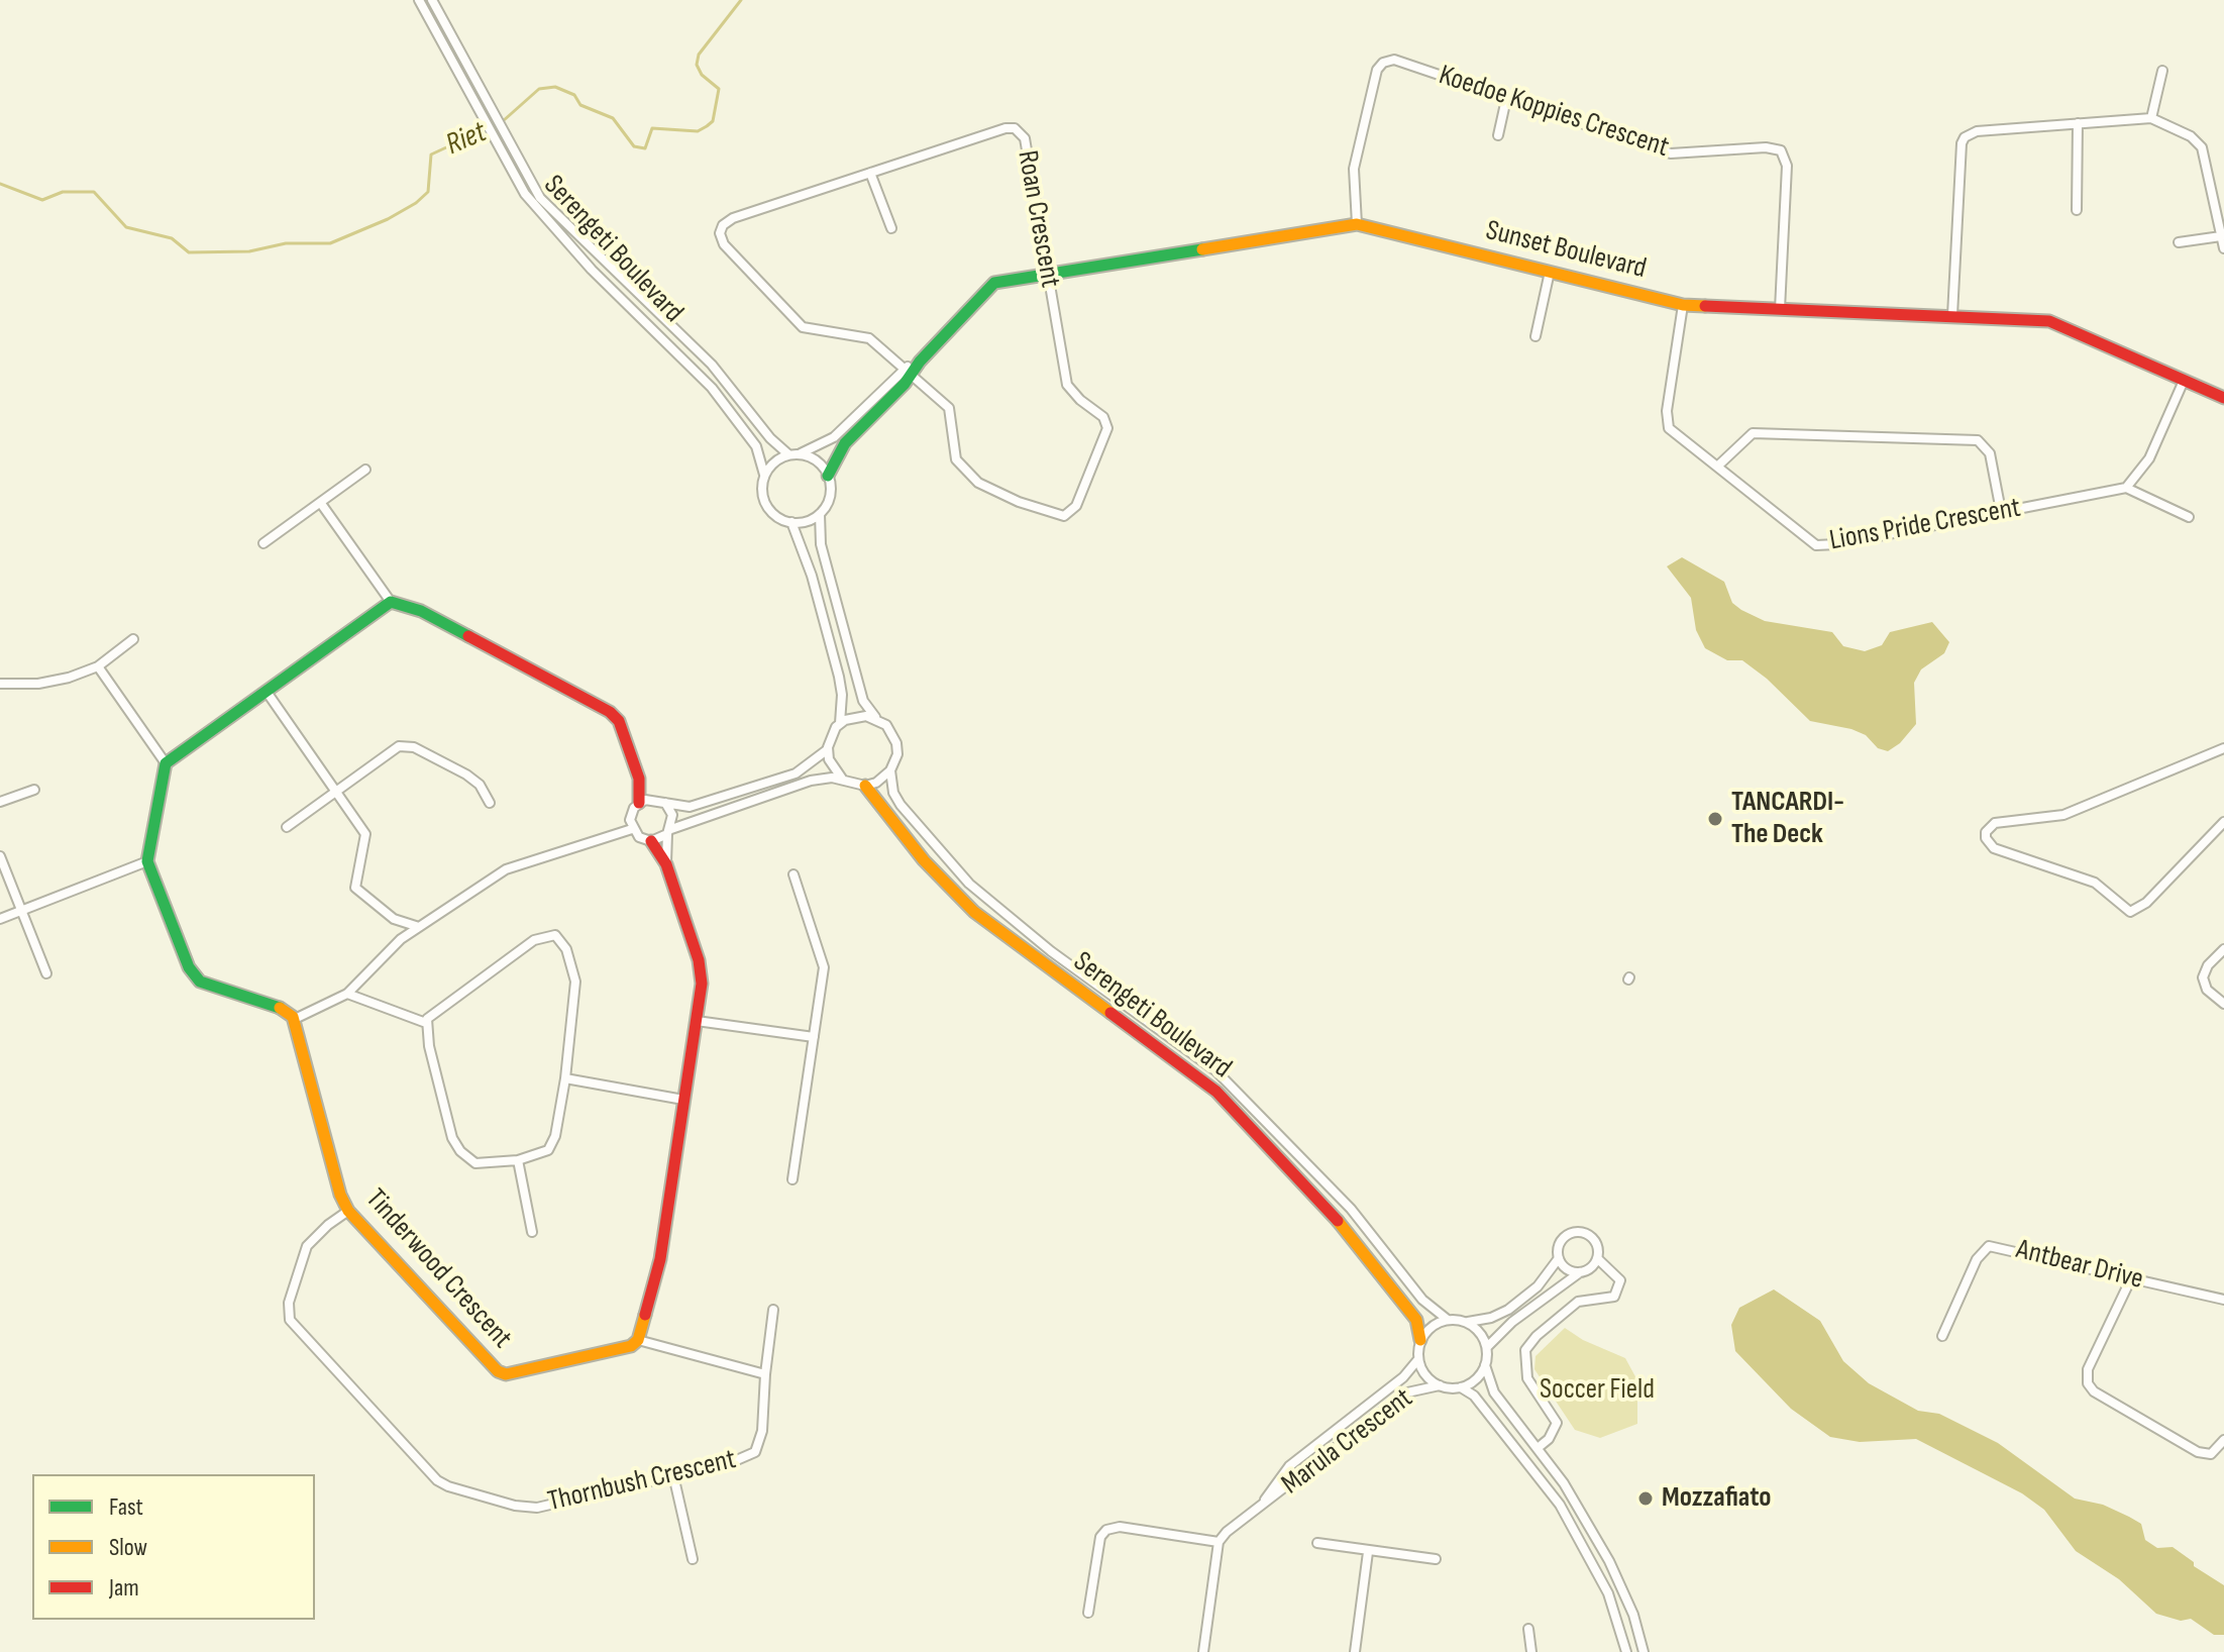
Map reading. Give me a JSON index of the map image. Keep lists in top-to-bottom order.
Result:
{
  "streets": {
    "street": [
      "Koedoe Koppies Crescent",
      "Roan Crescent",
      "Serengeti Boulevard",
      "Sunset Boulevard",
      "Lions Pride Crescent",
      "Antbear Drive",
      "Tinderwood Crescent",
      "Marula Crescent",
      "Thornbush Crescent"
    ]
  },
  "crossings": [
    ["Koedoe Koppies Crescent", "Sunset Boulevard"],
    ["Roan Crescent", "Sunset Boulevard"],
    ["Serengeti Boulevard", "Marula Crescent"],
    ["Sunset Boulevard", "Lions Pride Crescent"],
    ["Tinderwood Crescent", "Thornbush Crescent"]
  ],
  "water": ["Riet"],
  "parks": ["Soccer Field"],
  "places": ["TANCARDI- The Deck", "Mozzafiato"],
  "legend": ["Fast", "Slow", "Jam"]
}
